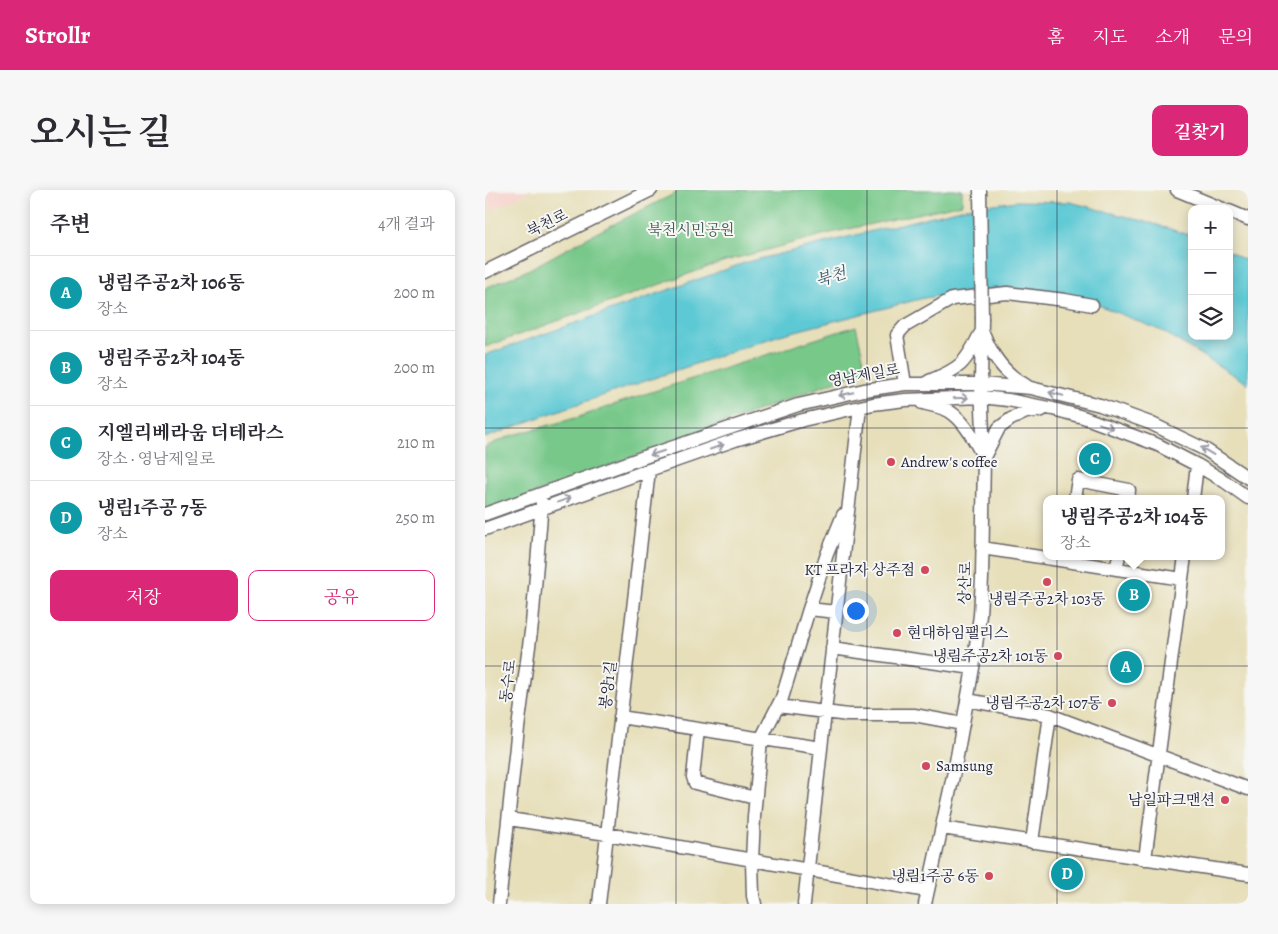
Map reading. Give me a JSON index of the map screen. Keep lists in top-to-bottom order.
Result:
{
  "streets": {
    "street": [
      "북천로",
      "영남제일로",
      "상산로",
      "동수로",
      "봉양1길"
    ]
  },
  "crossings": [
    ["영남제일로", "상산로"],
    ["영남제일로", "동수로"],
    ["영남제일로", "봉양1길"]
  ],
  "water": ["북천"],
  "parks": ["북천시민공원"],
  "places": [
    "Andrew's coffee",
    "KT 프라자 상주점",
    "냉림주공2차 103동",
    "현대하임팰리스",
    "냉림주공2차 101동",
    "냉림주공2차 107동",
    "Samsung",
    "남일파크맨션",
    "냉림1주공 6동"
  ],
  "page": {
    "header": "Strollr",
    "nav": [
      "홈",
      "지도",
      "소개",
      "문의"
    ],
    "title": "오시는 길",
    "buttons": [
      "길찾기",
      ["저장", "공유"]
    ],
    "heading": ["주변", "4개 결과"],
    "map_buttons": ["+", "−"],
    "list": [
      {
        "mark": "A",
        "name": "냉림주공2차 106동",
        "note": "장소",
        "value": "200 m"
      },
      {
        "mark": "B",
        "name": "냉림주공2차 104동",
        "note": "장소",
        "value": "200 m"
      },
      {
        "mark": "C",
        "name": "지엘리베라움 더테라스",
        "note": "장소 · 영남제일로",
        "value": "210 m"
      },
      {
        "mark": "D",
        "name": "냉림1주공 7동",
        "note": "장소",
        "value": "250 m"
      }
    ],
    "pins": [
      "C",
      "B",
      "A",
      "D"
    ],
    "popup": ["냉림주공2차 104동", "장소"]
  }
}
